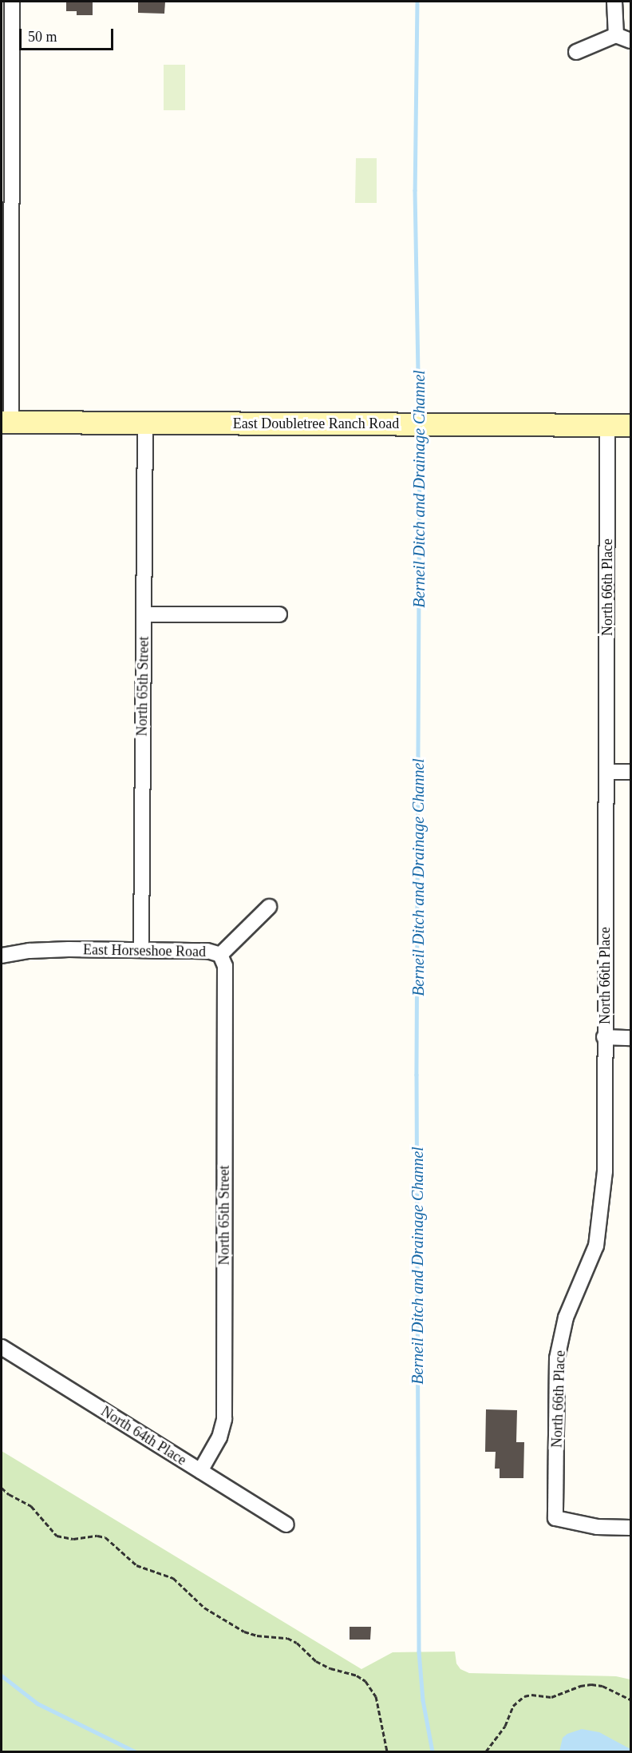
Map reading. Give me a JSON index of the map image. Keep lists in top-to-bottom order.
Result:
{
  "streets": {
    "main road": ["East Doubletree Ranch Road"],
    "street": [
      "North 66th Place",
      "North 65th Street",
      "East Horseshoe Road",
      "North 64th Place"
    ]
  },
  "crossings": [
    ["East Doubletree Ranch Road", "North 66th Place"],
    ["East Doubletree Ranch Road", "North 65th Street"],
    ["North 65th Street", "East Horseshoe Road"],
    ["North 65th Street", "North 64th Place"]
  ],
  "water": ["Berneil Ditch and Drainage Channel"],
  "scale_bar": "50 m"
}
